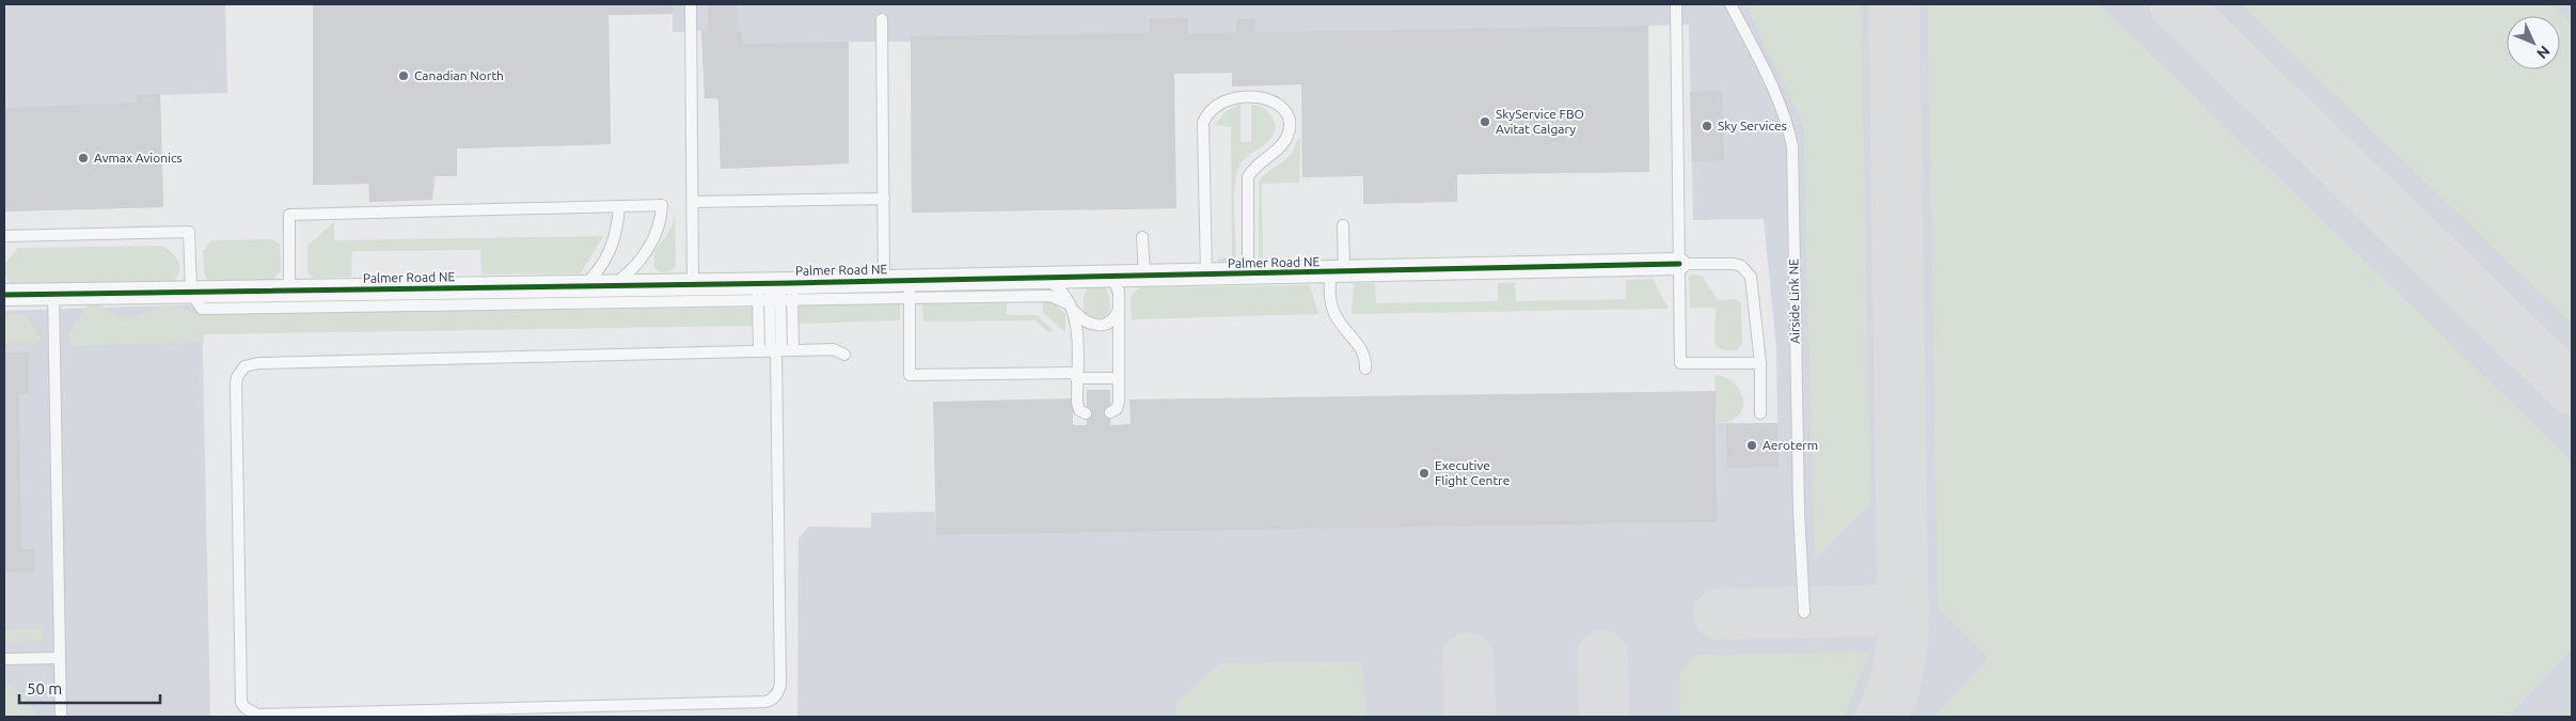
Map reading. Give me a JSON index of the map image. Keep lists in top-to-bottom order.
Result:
{
  "streets": {
    "street": ["Palmer Road NE"],
    "lane": ["Airside Link NE"]
  },
  "places": [
    "Canadian North",
    "SkyService FBO Avitat Calgary",
    "Sky Services",
    "Avmax Avionics",
    "Aeroterm",
    "Executive Flight Centre"
  ],
  "scale_bar": "50 m",
  "north": "bottom right"
}
